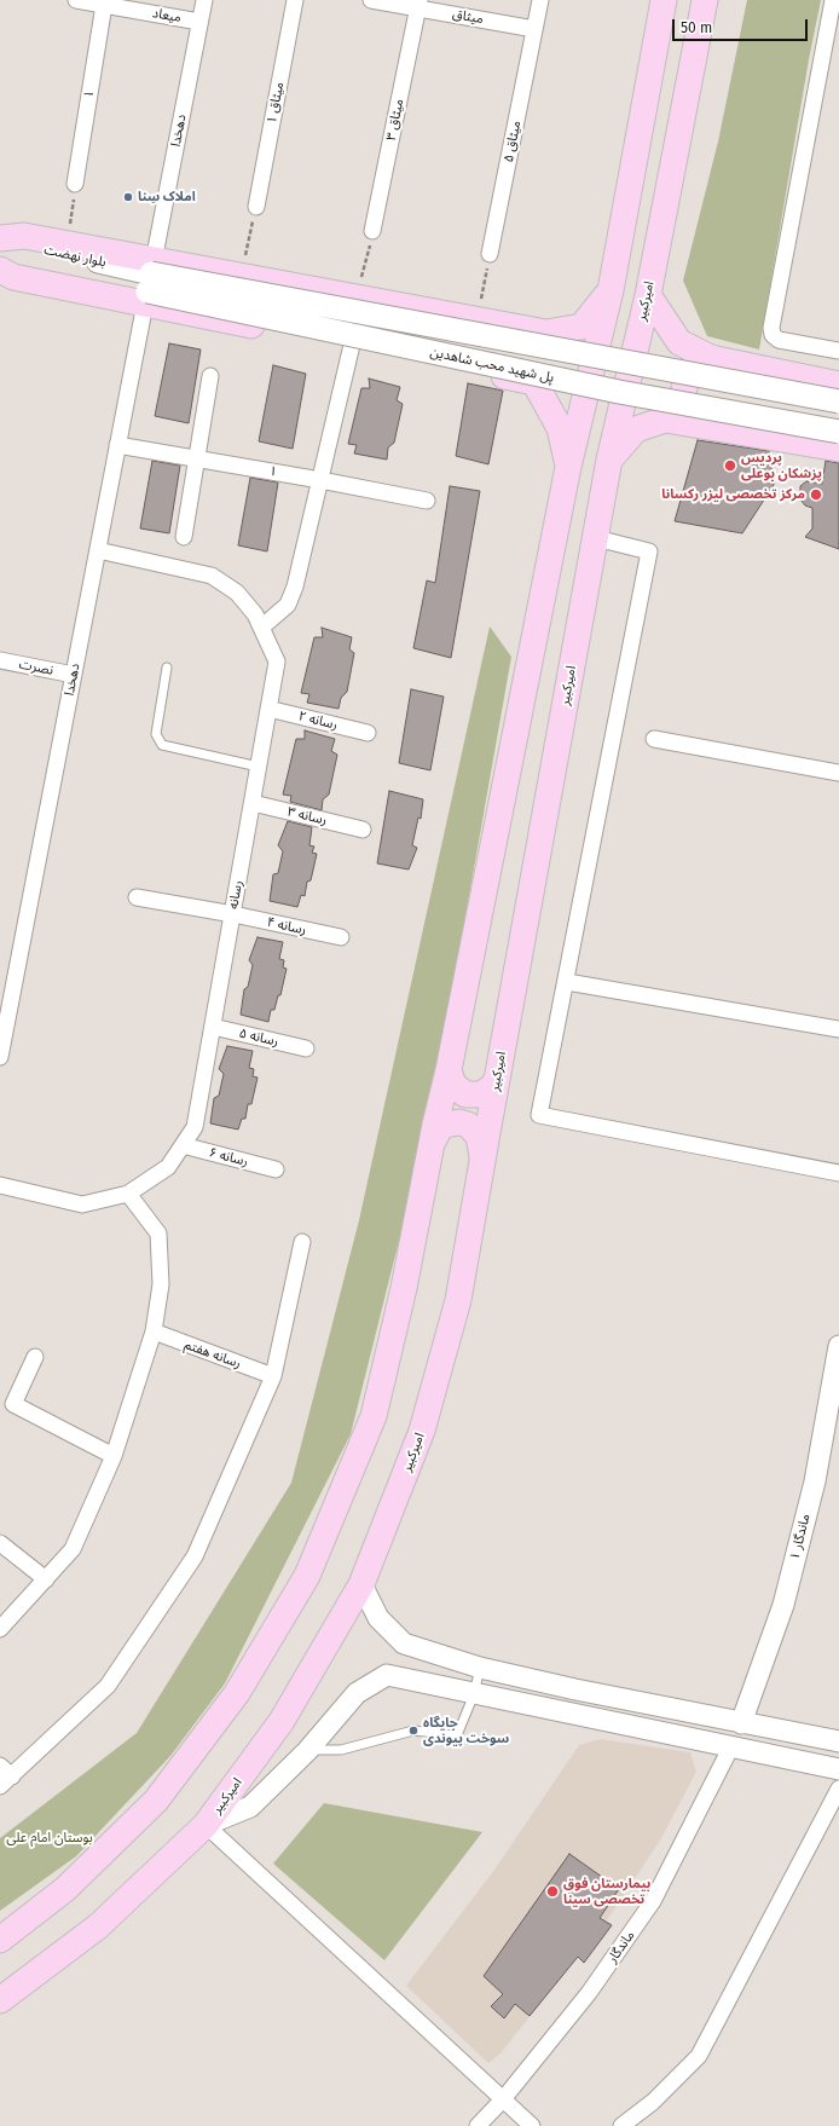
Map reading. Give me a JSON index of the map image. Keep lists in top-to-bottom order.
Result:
{
  "streets": {
    "main road": ["بلوار نهضت", "امیرکبیر", "پل شهید محب شاهدین"],
    "street": [
      "میعاد",
      "میثاق",
      "۱",
      "میثاق ۱",
      "میثاق ۳",
      "دهخدا",
      "میثاق ۵",
      "نصرت",
      "رسانه ۲",
      "رسانه ۳",
      "رسانه",
      "رسانه ۴",
      "رسانه ۵",
      "رسانه ۶",
      "رسانه هفتم",
      "ماندگار ۱",
      "ماندگار"
    ]
  },
  "crossings": [
    ["میعاد", "۱"],
    ["میعاد", "دهخدا"],
    ["میثاق", "میثاق ۳"],
    ["میثاق", "میثاق ۵"],
    ["۱", "دهخدا"],
    ["دهخدا", "بلوار نهضت"],
    ["دهخدا", "پل شهید محب شاهدین"],
    ["دهخدا", "نصرت"],
    ["دهخدا", "رسانه"],
    ["بلوار نهضت", "پل شهید محب شاهدین"],
    ["رسانه ۲", "رسانه"],
    ["رسانه ۳", "رسانه"],
    ["رسانه", "رسانه ۴"],
    ["رسانه", "رسانه ۵"],
    ["رسانه", "رسانه ۶"]
  ],
  "parks": ["بوستان امام علی"],
  "places": [
    "املاک سِنا",
    "پردیس پزشکان بوعلی",
    "مرکز تخصصی لیزر رکسانا",
    "جایگاه سوخت پیوندی",
    "بیمارستان فوق تخصصی سینا"
  ],
  "scale_bar": "50 m"
}
